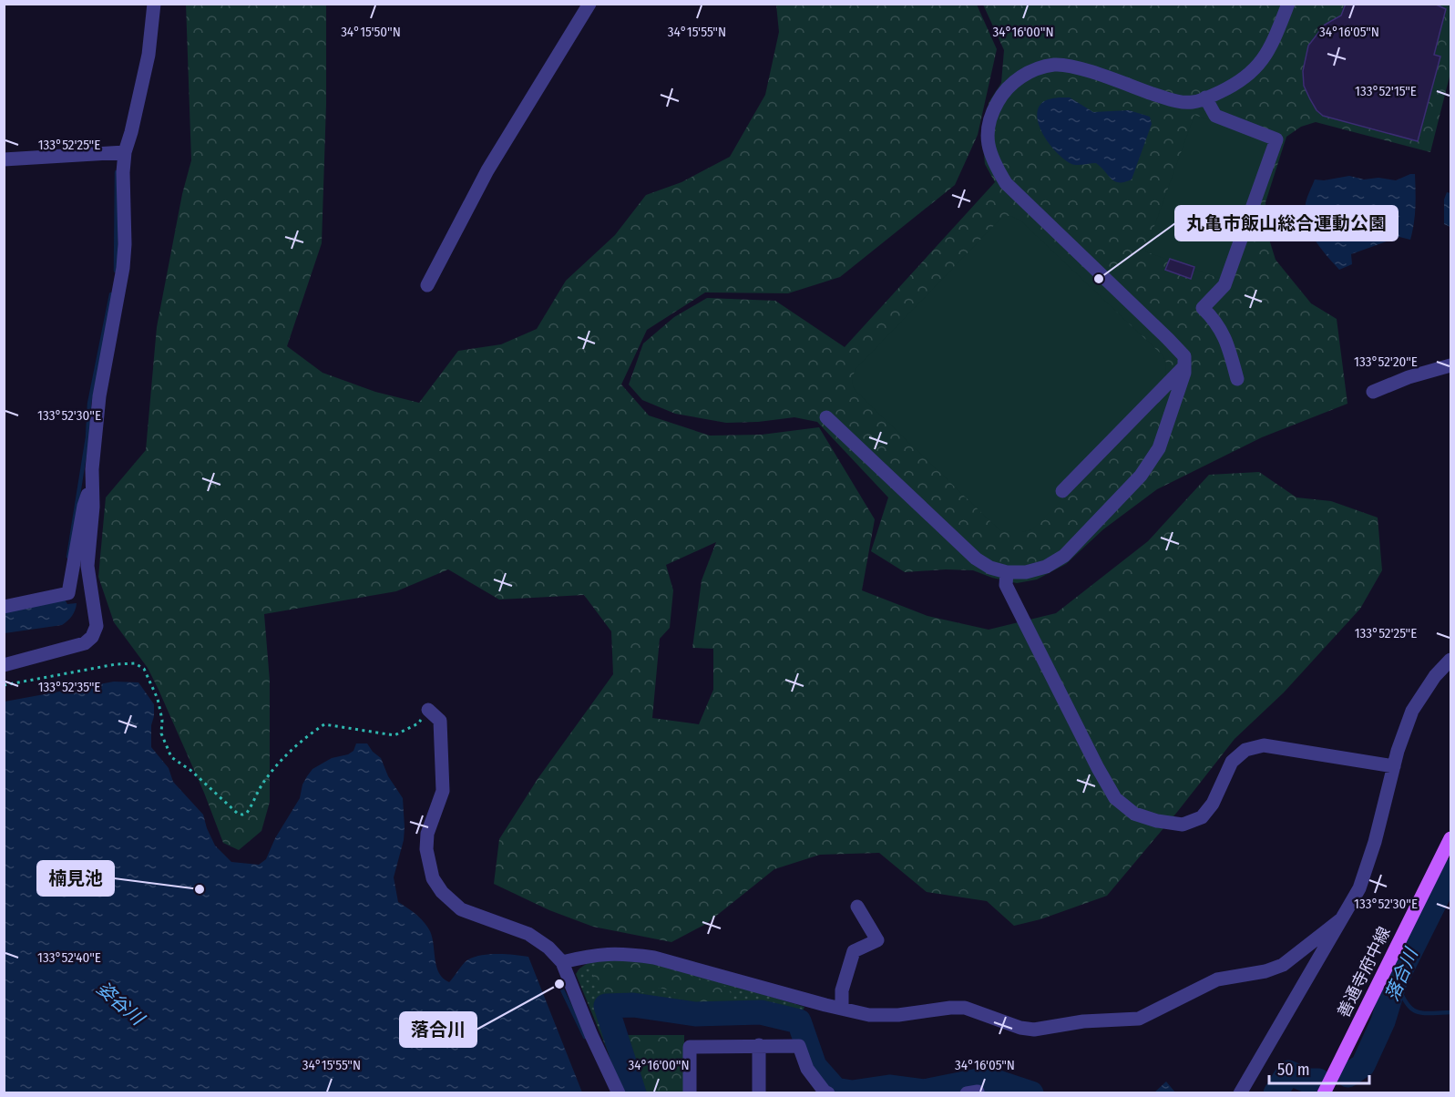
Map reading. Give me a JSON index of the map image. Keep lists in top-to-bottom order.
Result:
{
  "streets": {
    "main road": ["善通寺府中線"]
  },
  "water": ["落合川", "姿谷川"],
  "places": ["丸亀市飯山総合運動公園", "楠見池", "落合川"],
  "scale_bar": "50 m",
  "coordinates": [
    "34°15'50\"N",
    "34°15'55\"N",
    "34°16'00\"N",
    "34°16'05\"N",
    "133°52'15\"E",
    "133°52'25\"E",
    "133°52'20\"E",
    "133°52'30\"E",
    "133°52'35\"E",
    "133°52'40\"E"
  ]
}
